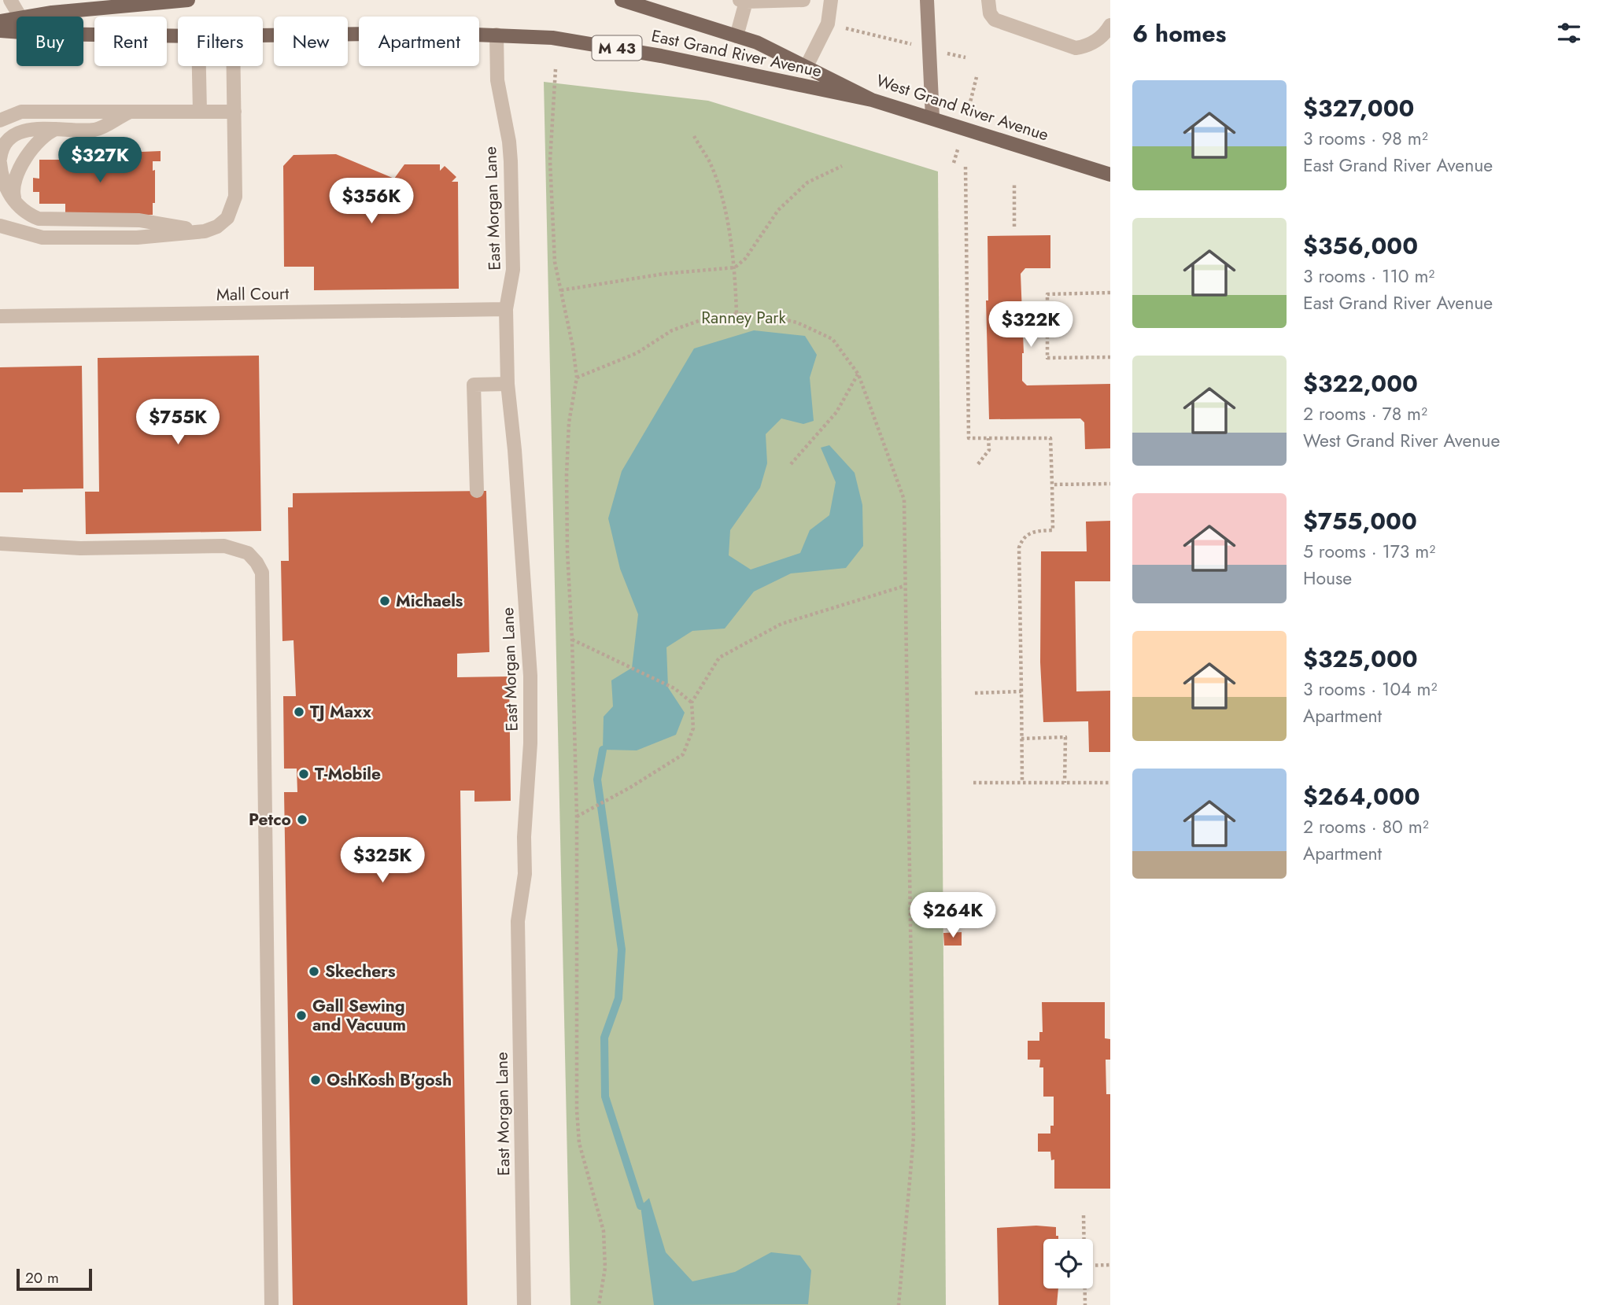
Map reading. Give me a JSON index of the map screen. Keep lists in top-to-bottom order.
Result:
{
  "streets": {
    "main road": ["M 43", "East Grand River Avenue", "West Grand River Avenue"],
    "lane": ["East Morgan Lane", "Mall Court"]
  },
  "crossings": [
    ["East Grand River Avenue", "West Grand River Avenue"],
    ["East Grand River Avenue", "East Morgan Lane"],
    ["East Morgan Lane", "Mall Court"]
  ],
  "parks": ["Ranney Park"],
  "places": [
    "Michaels",
    "TJ Maxx",
    "T-Mobile",
    "Petco",
    "Skechers",
    "Gall Sewing and Vacuum",
    "OshKosh B'gosh"
  ],
  "scale_bar": "20 m",
  "page": {
    "heading": "6 homes",
    "chip": [
      "Buy",
      "Rent",
      "Filters",
      "New",
      "Apartment"
    ],
    "list": [
      {
        "name": "$327,000",
        "note": "3 rooms · 98 m² · East Grand River Avenue"
      },
      {
        "name": "$356,000",
        "note": "3 rooms · 110 m² · East Grand River Avenue"
      },
      {
        "name": "$322,000",
        "note": "2 rooms · 78 m² · West Grand River Avenue"
      },
      {
        "name": "$755,000",
        "note": "5 rooms · 173 m² · House"
      },
      {
        "name": "$325,000",
        "note": "3 rooms · 104 m² · Apartment"
      },
      {
        "name": "$264,000",
        "note": "2 rooms · 80 m² · Apartment"
      }
    ],
    "price": [
      "$327K",
      "$356K",
      "$322K",
      "$755K",
      "$325K",
      "$264K"
    ],
    "scale": "20 m"
  }
}
